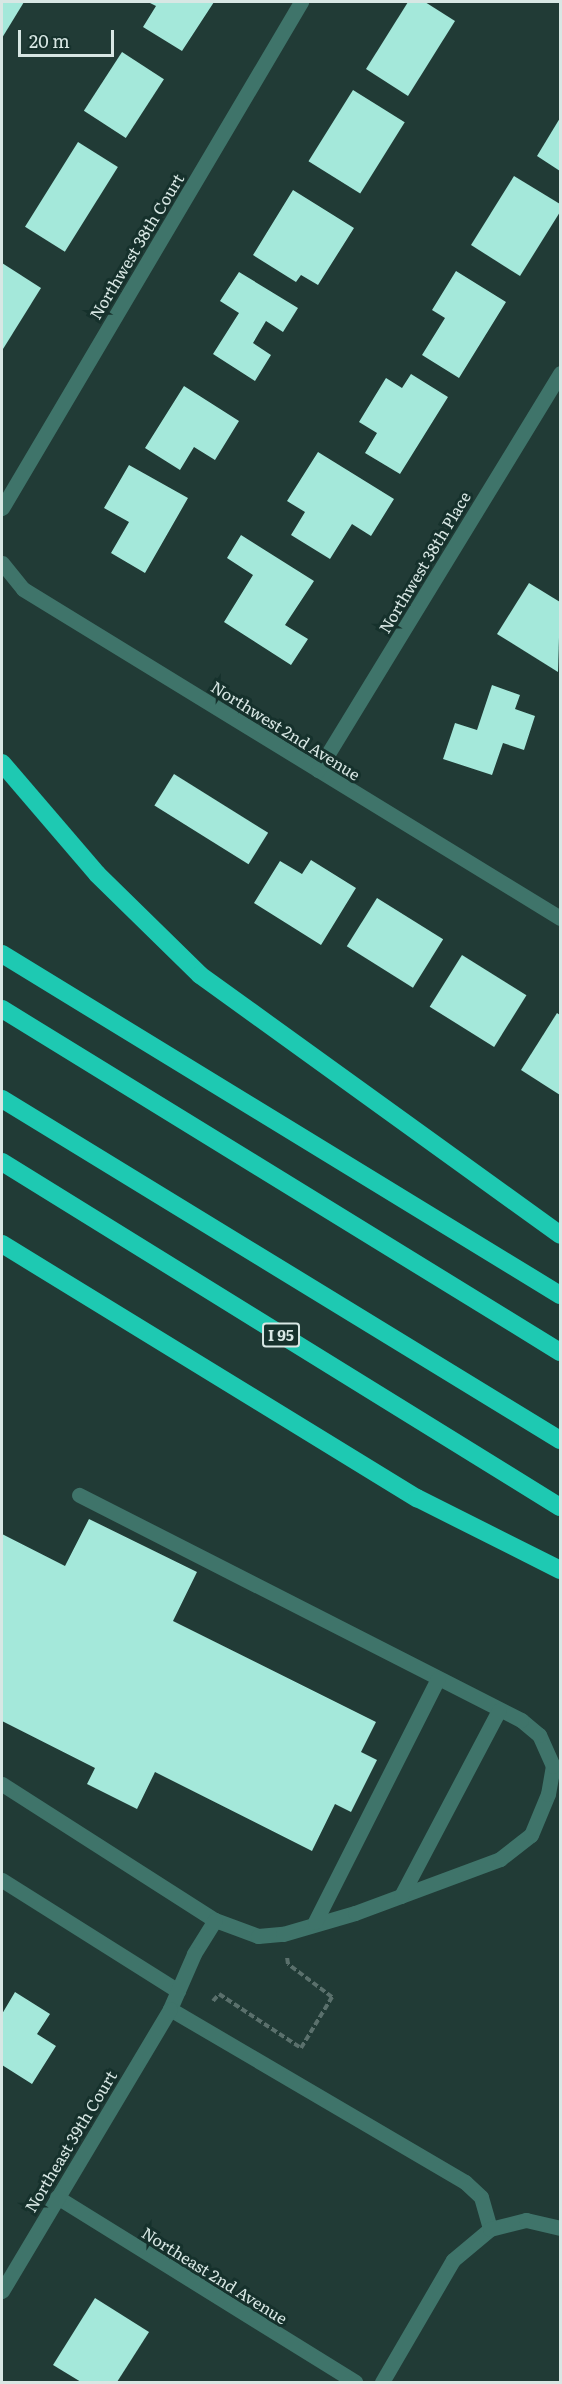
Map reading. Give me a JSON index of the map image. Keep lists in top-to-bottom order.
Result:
{
  "streets": {
    "highway": ["I 95"],
    "street": [
      "Northwest 38th Court",
      "Northwest 38th Place",
      "Northwest 2nd Avenue",
      "Northeast 39th Court",
      "Northeast 2nd Avenue"
    ]
  },
  "crossings": [
    ["Northwest 38th Place", "Northwest 2nd Avenue"],
    ["Northeast 39th Court", "Northeast 2nd Avenue"]
  ],
  "scale_bar": "20 m"
}
